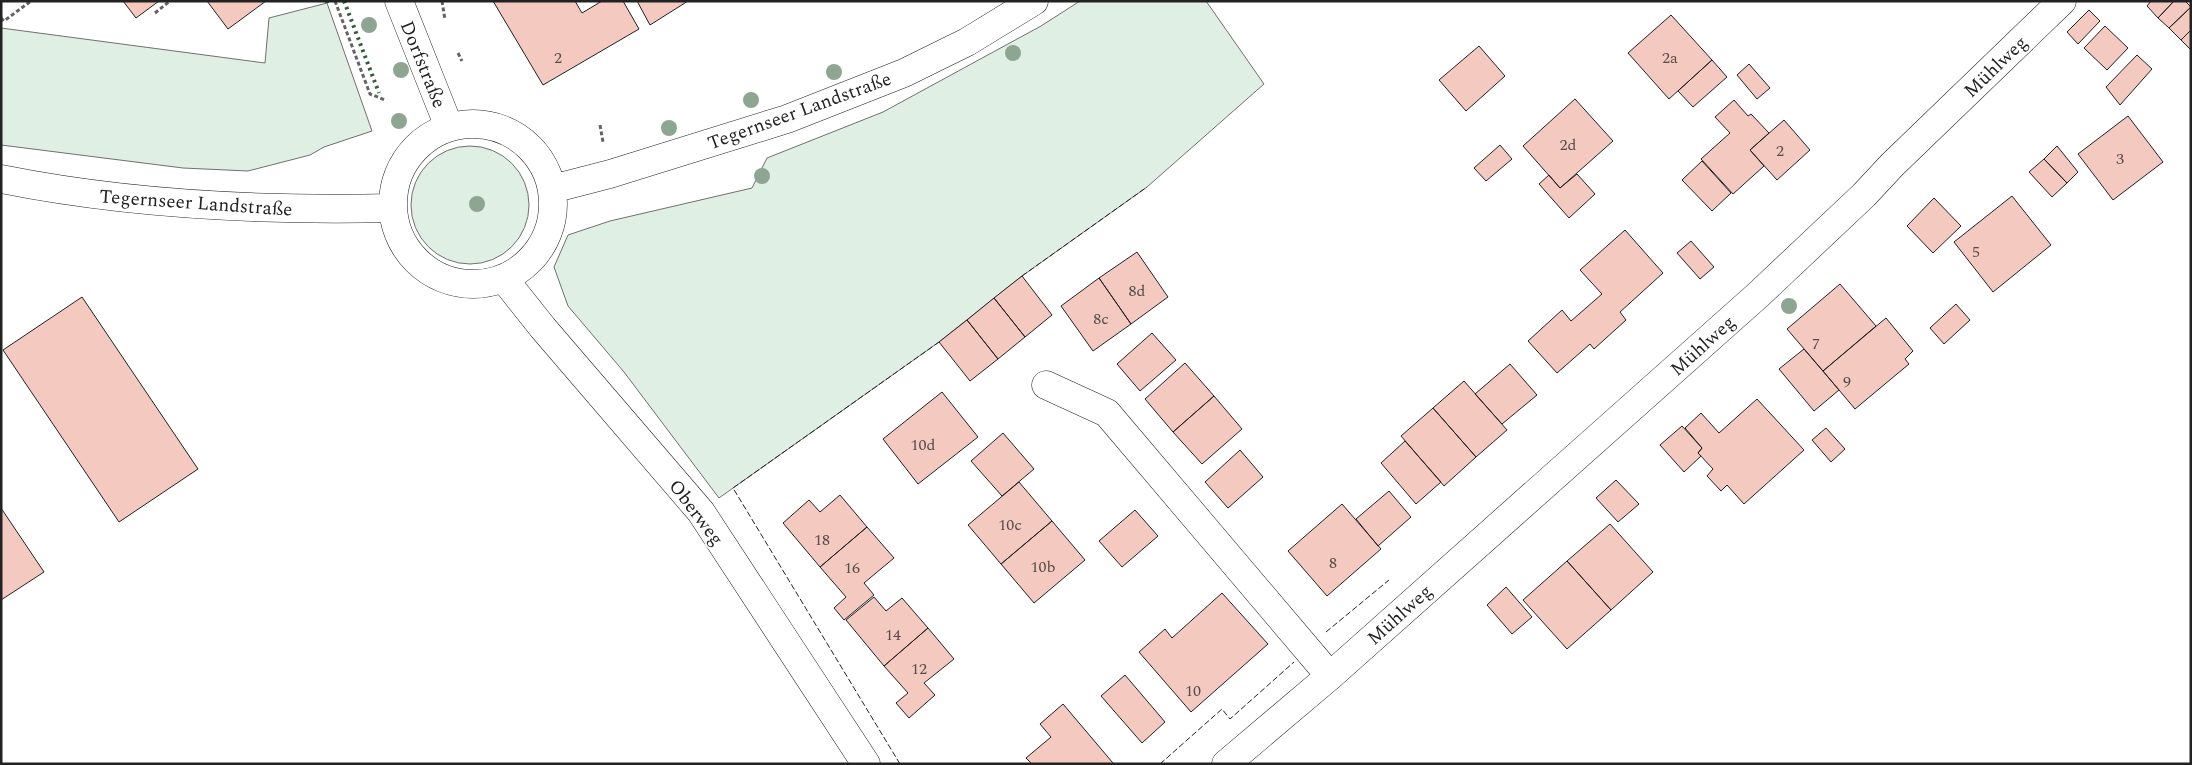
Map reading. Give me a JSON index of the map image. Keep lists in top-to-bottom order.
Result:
{
  "streets": {
    "street": [
      "Dorfstraße",
      "Mühlweg",
      "Tegernseer Landstraße",
      "Oberweg"
    ]
  },
  "crossings": [
    ["Dorfstraße", "Tegernseer Landstraße"],
    ["Dorfstraße", "Oberweg"],
    ["Tegernseer Landstraße", "Oberweg"]
  ],
  "house_numbers": [
    "2",
    "2a",
    "2d",
    "2",
    "3",
    "5",
    "8d",
    "8c",
    "7",
    "9",
    "10d",
    "10c",
    "18",
    "8",
    "10b",
    "16",
    "14",
    "12",
    "10"
  ]
}
